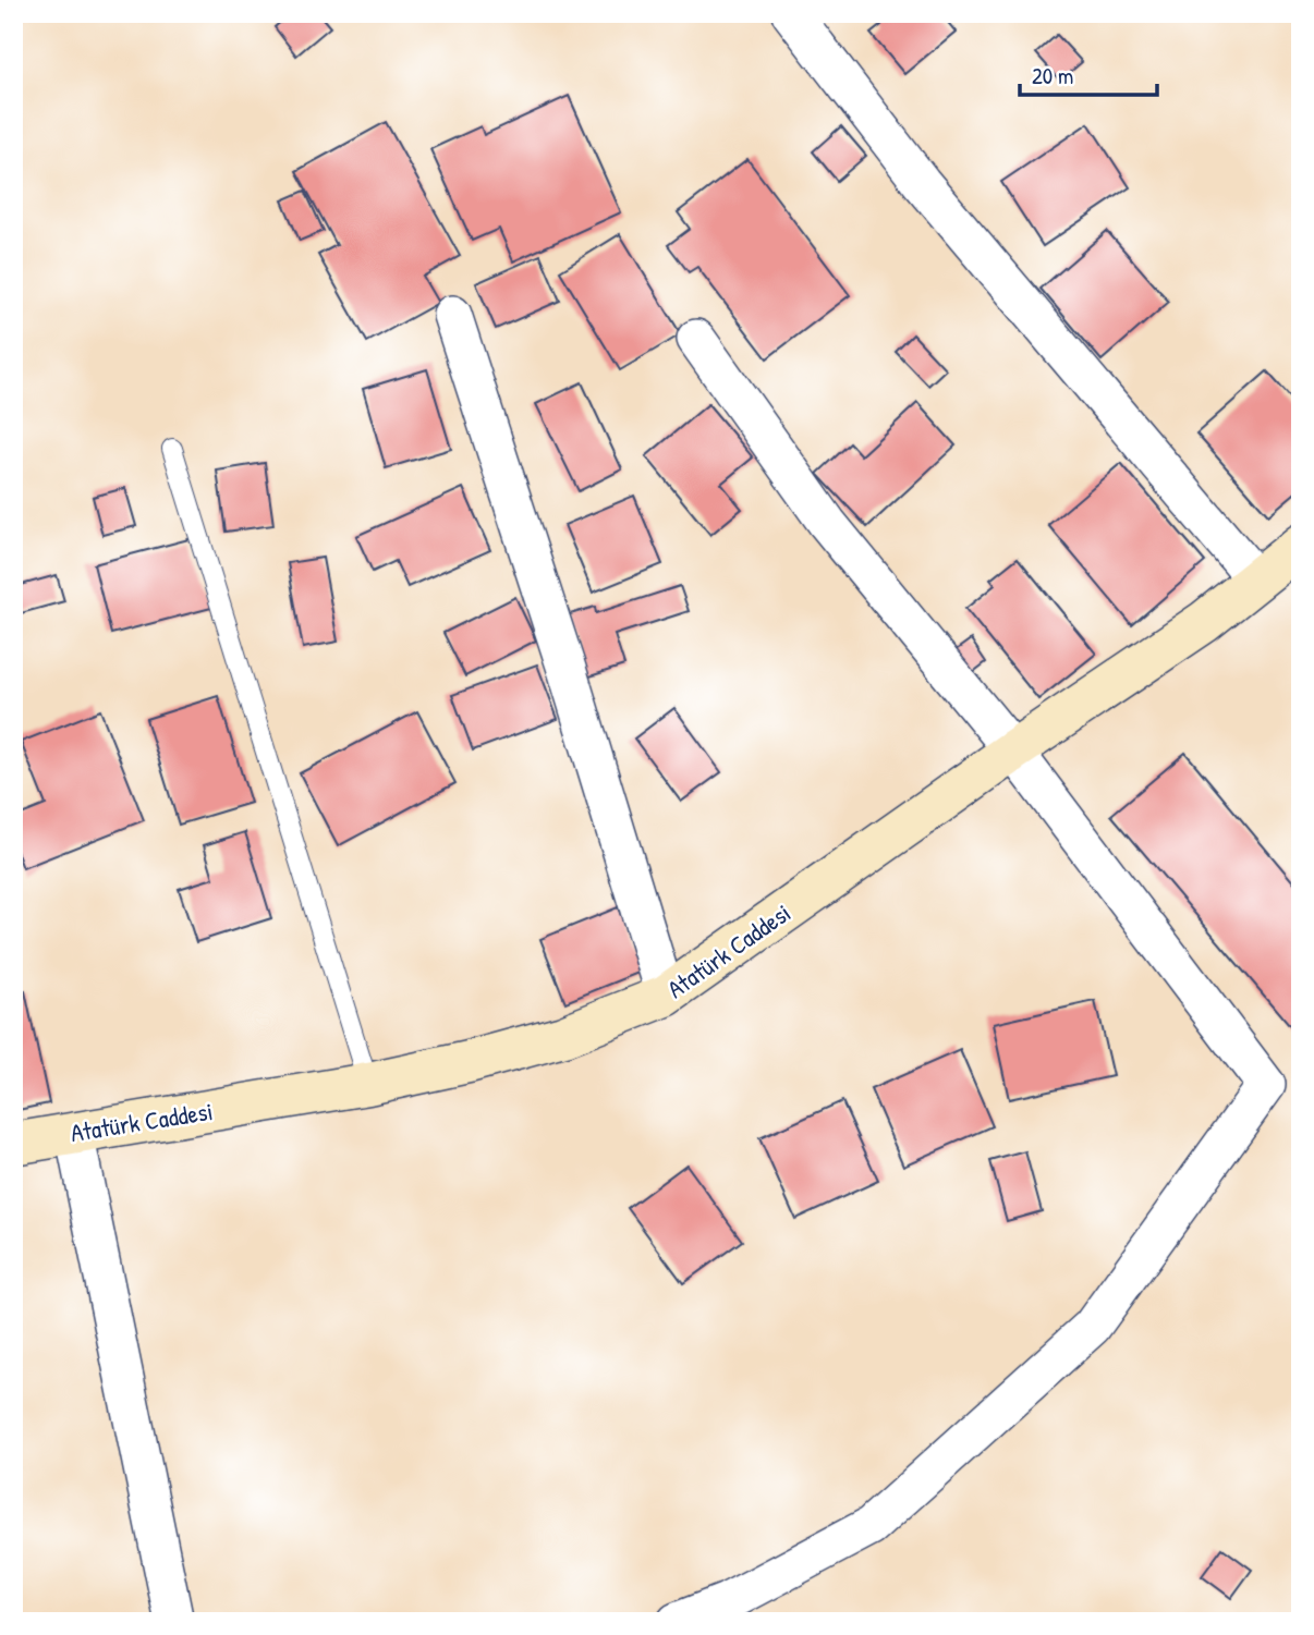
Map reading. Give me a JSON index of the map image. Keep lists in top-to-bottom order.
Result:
{
  "streets": {
    "main road": ["Atatürk Caddesi"]
  },
  "scale_bar": "20 m"
}
